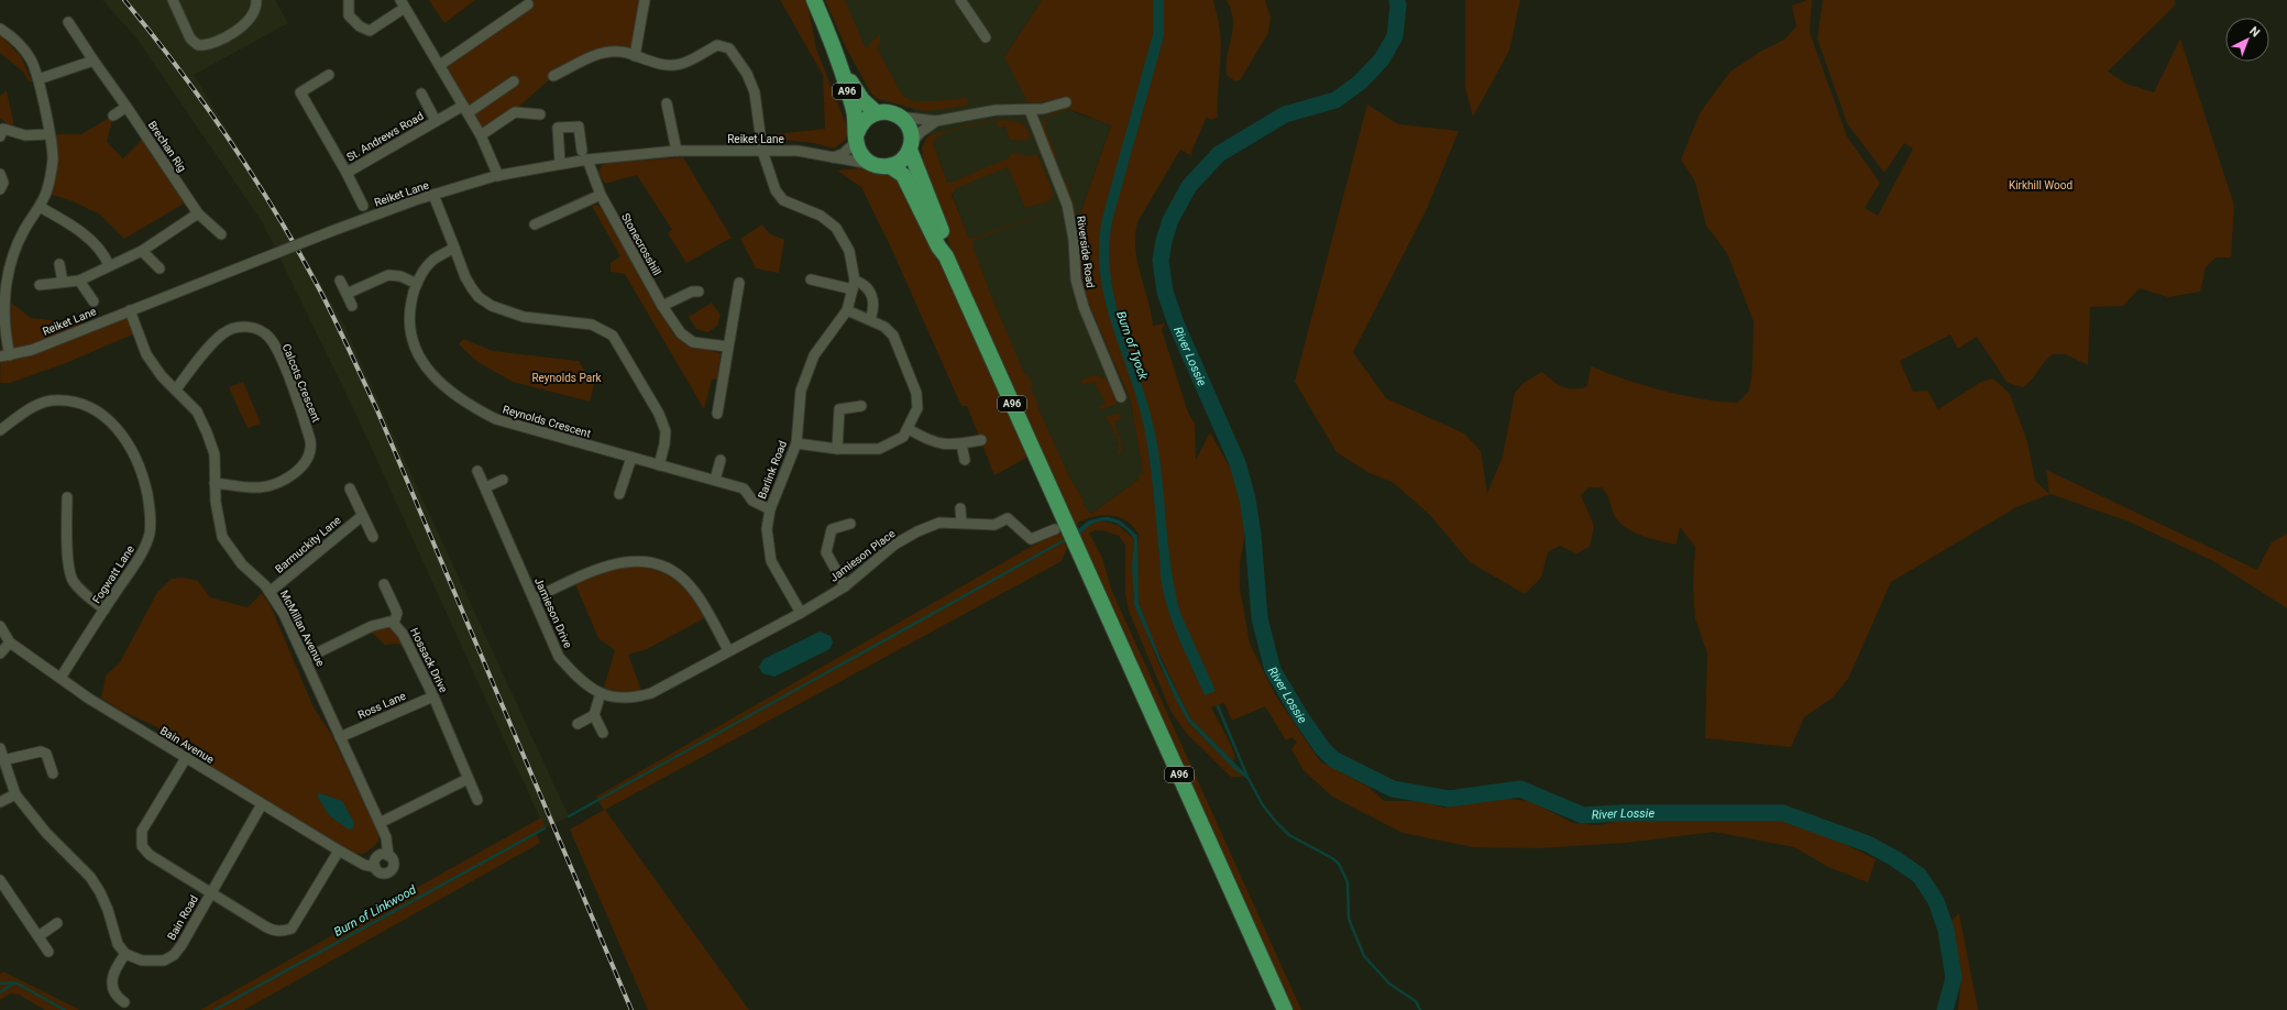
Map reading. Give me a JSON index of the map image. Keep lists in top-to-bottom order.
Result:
{
  "streets": {
    "highway": ["A96"],
    "street": [
      "St. Andrews Road",
      "Reiket Lane",
      "Brechan Rig",
      "Stonecrosshill",
      "Riverside Road",
      "Calcots Crescent",
      "Reynolds Crescent",
      "Barlink Road",
      "Barmuckity Lane",
      "Jamieson Place",
      "Fogwatt Lane",
      "Jamieson Drive",
      "McMillan Avenue",
      "Hossack Drive",
      "Ross Lane",
      "Bain Avenue",
      "Bain Road"
    ]
  },
  "crossings": [
    ["A96", "Reiket Lane"],
    ["A96", "Jamieson Place"],
    ["Reiket Lane", "Stonecrosshill"],
    ["Reiket Lane", "Barlink Road"],
    ["Reiket Lane", "McMillan Avenue"],
    ["Calcots Crescent", "McMillan Avenue"],
    ["Reynolds Crescent", "Barlink Road"],
    ["Barlink Road", "Jamieson Place"],
    ["Barlink Road", "Jamieson Drive"],
    ["Barmuckity Lane", "McMillan Avenue"],
    ["Jamieson Place", "Jamieson Drive"],
    ["Fogwatt Lane", "Bain Avenue"],
    ["McMillan Avenue", "Hossack Drive"],
    ["McMillan Avenue", "Ross Lane"],
    ["McMillan Avenue", "Bain Avenue"],
    ["Hossack Drive", "Ross Lane"],
    ["Bain Avenue", "Bain Road"]
  ],
  "water": ["Burn of Tyock", "River Lossie", "Burn of Linkwood"],
  "parks": ["Kirkhill Wood", "Reynolds Park"],
  "north": "top right"
}
